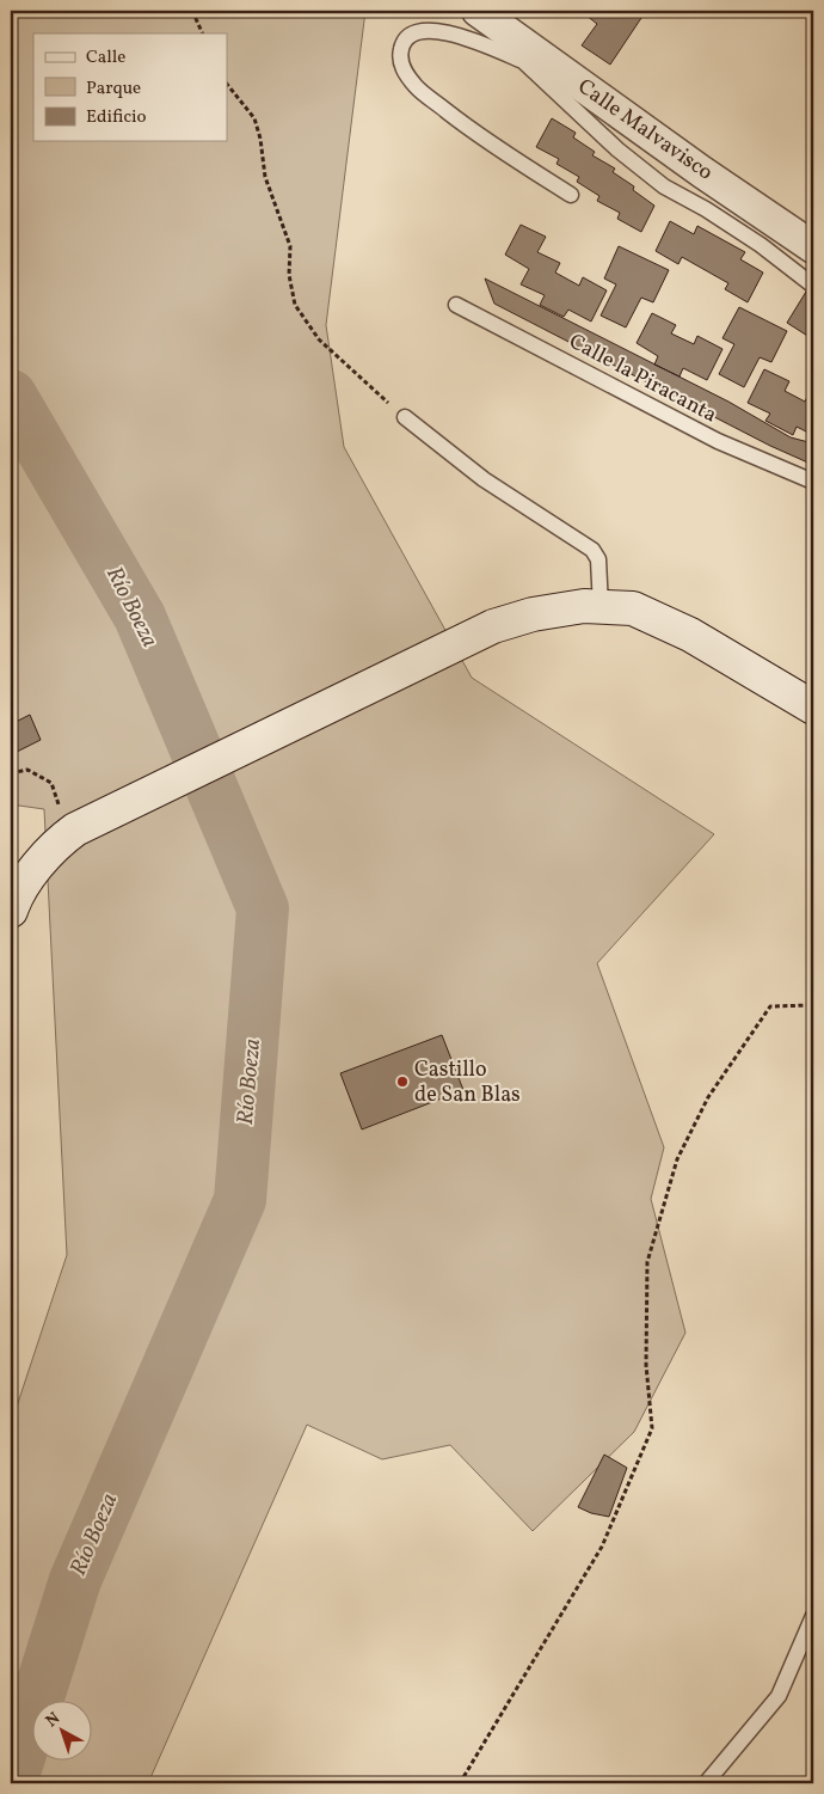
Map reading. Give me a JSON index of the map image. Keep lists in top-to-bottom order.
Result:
{
  "streets": {
    "street": ["Calle Malvavisco"],
    "lane": ["Calle la Piracanta"]
  },
  "water": ["Río Boeza"],
  "places": ["Castillo de San Blas"],
  "legend": ["Calle", "Parque", "Edificio"],
  "north": "top left"
}
